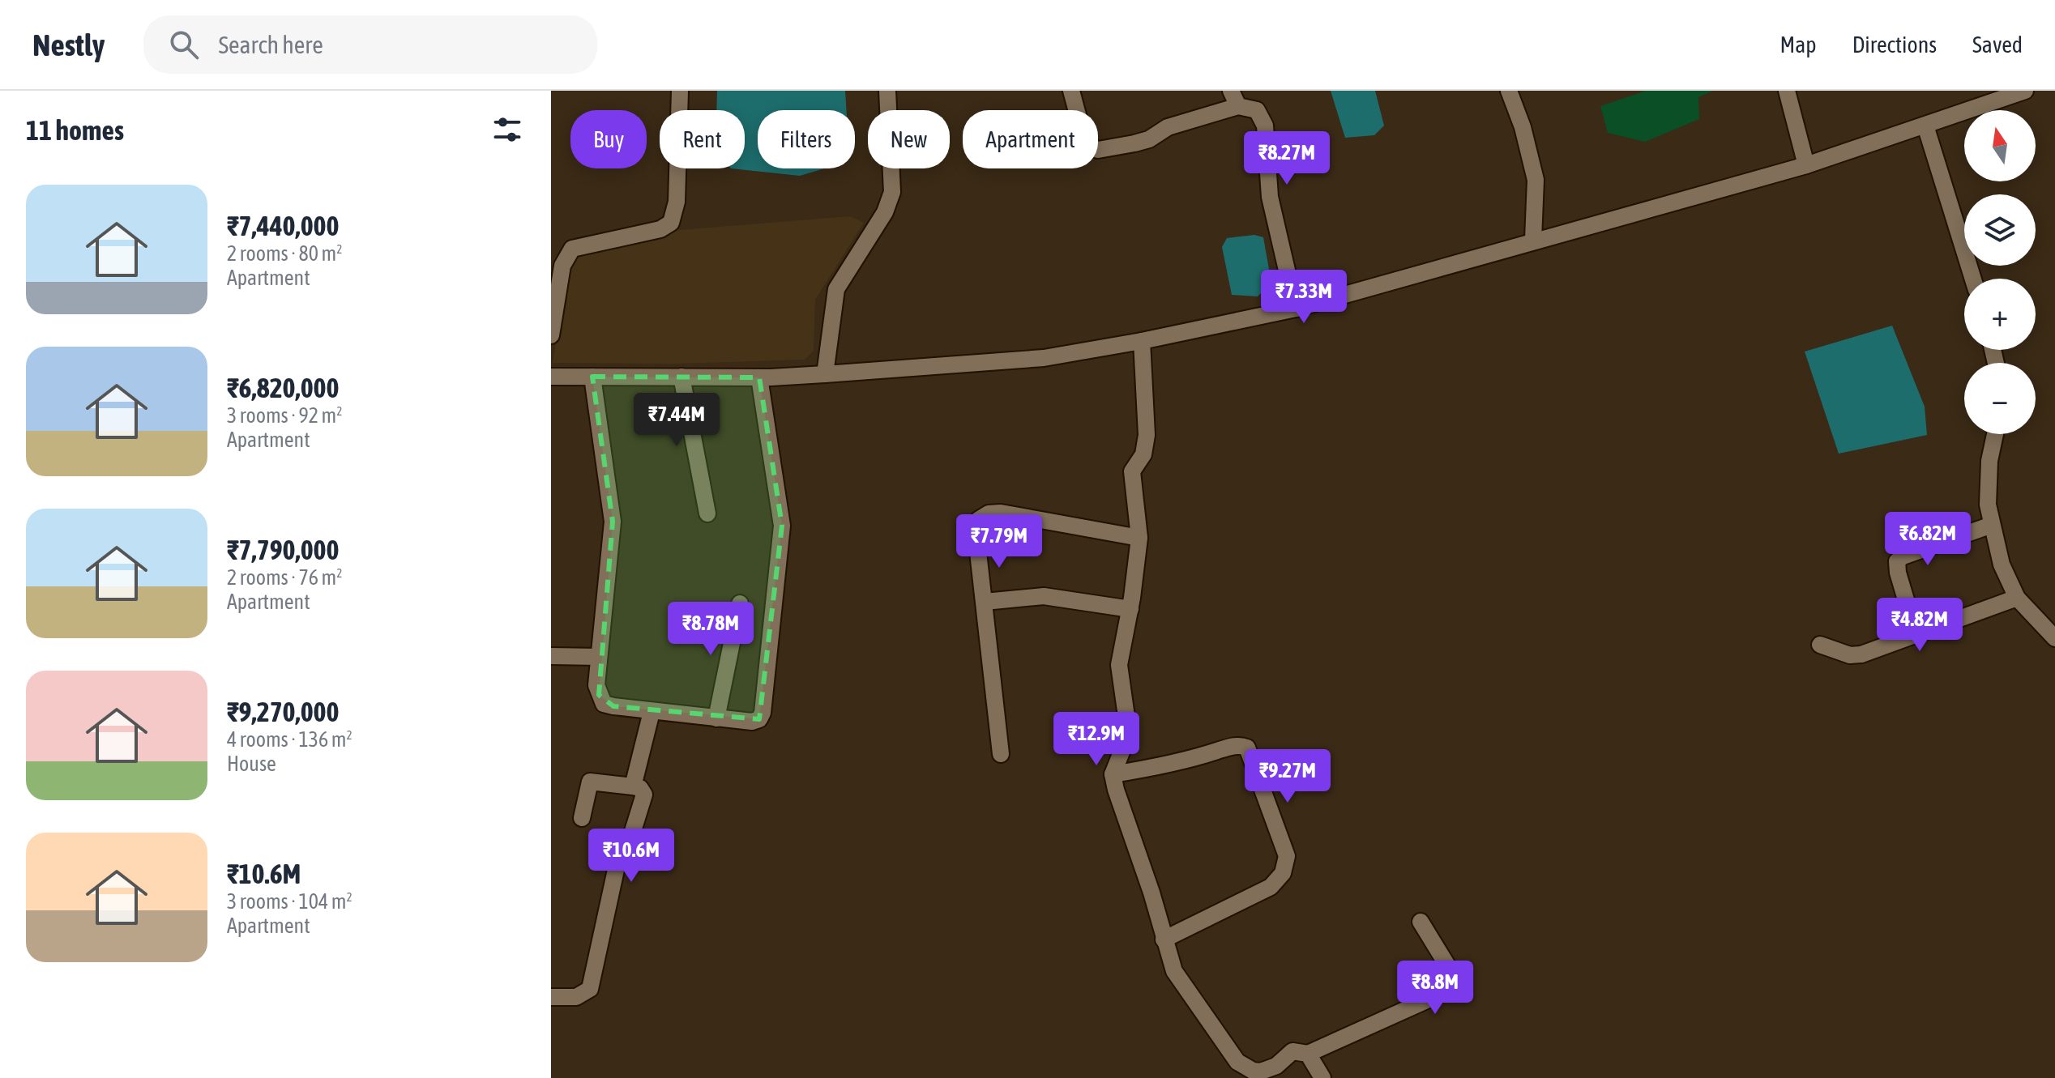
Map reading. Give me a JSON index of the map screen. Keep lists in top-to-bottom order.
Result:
{
  "north": "top",
  "page": {
    "header": "Nestly",
    "search": "Search here",
    "nav": ["Map", "Directions", "Saved"],
    "heading": "11 homes",
    "map_buttons": ["+", "−"],
    "chip": [
      "Buy",
      "Rent",
      "Filters",
      "New",
      "Apartment"
    ],
    "price": [
      "₹8.27M",
      "₹7.33M",
      "₹7.44M",
      "₹6.82M",
      "₹7.79M",
      "₹4.82M",
      "₹8.78M",
      "₹12.9M",
      "₹9.27M",
      "₹10.6M",
      "₹8.8M"
    ],
    "list": [
      {
        "name": "₹7,440,000",
        "note": "2 rooms · 80 m² · Apartment"
      },
      {
        "name": "₹6,820,000",
        "note": "3 rooms · 92 m² · Apartment"
      },
      {
        "name": "₹7,790,000",
        "note": "2 rooms · 76 m² · Apartment"
      },
      {
        "name": "₹9,270,000",
        "note": "4 rooms · 136 m² · House"
      },
      {
        "name": "₹10.6M",
        "note": "3 rooms · 104 m² · Apartment"
      }
    ]
  }
}
